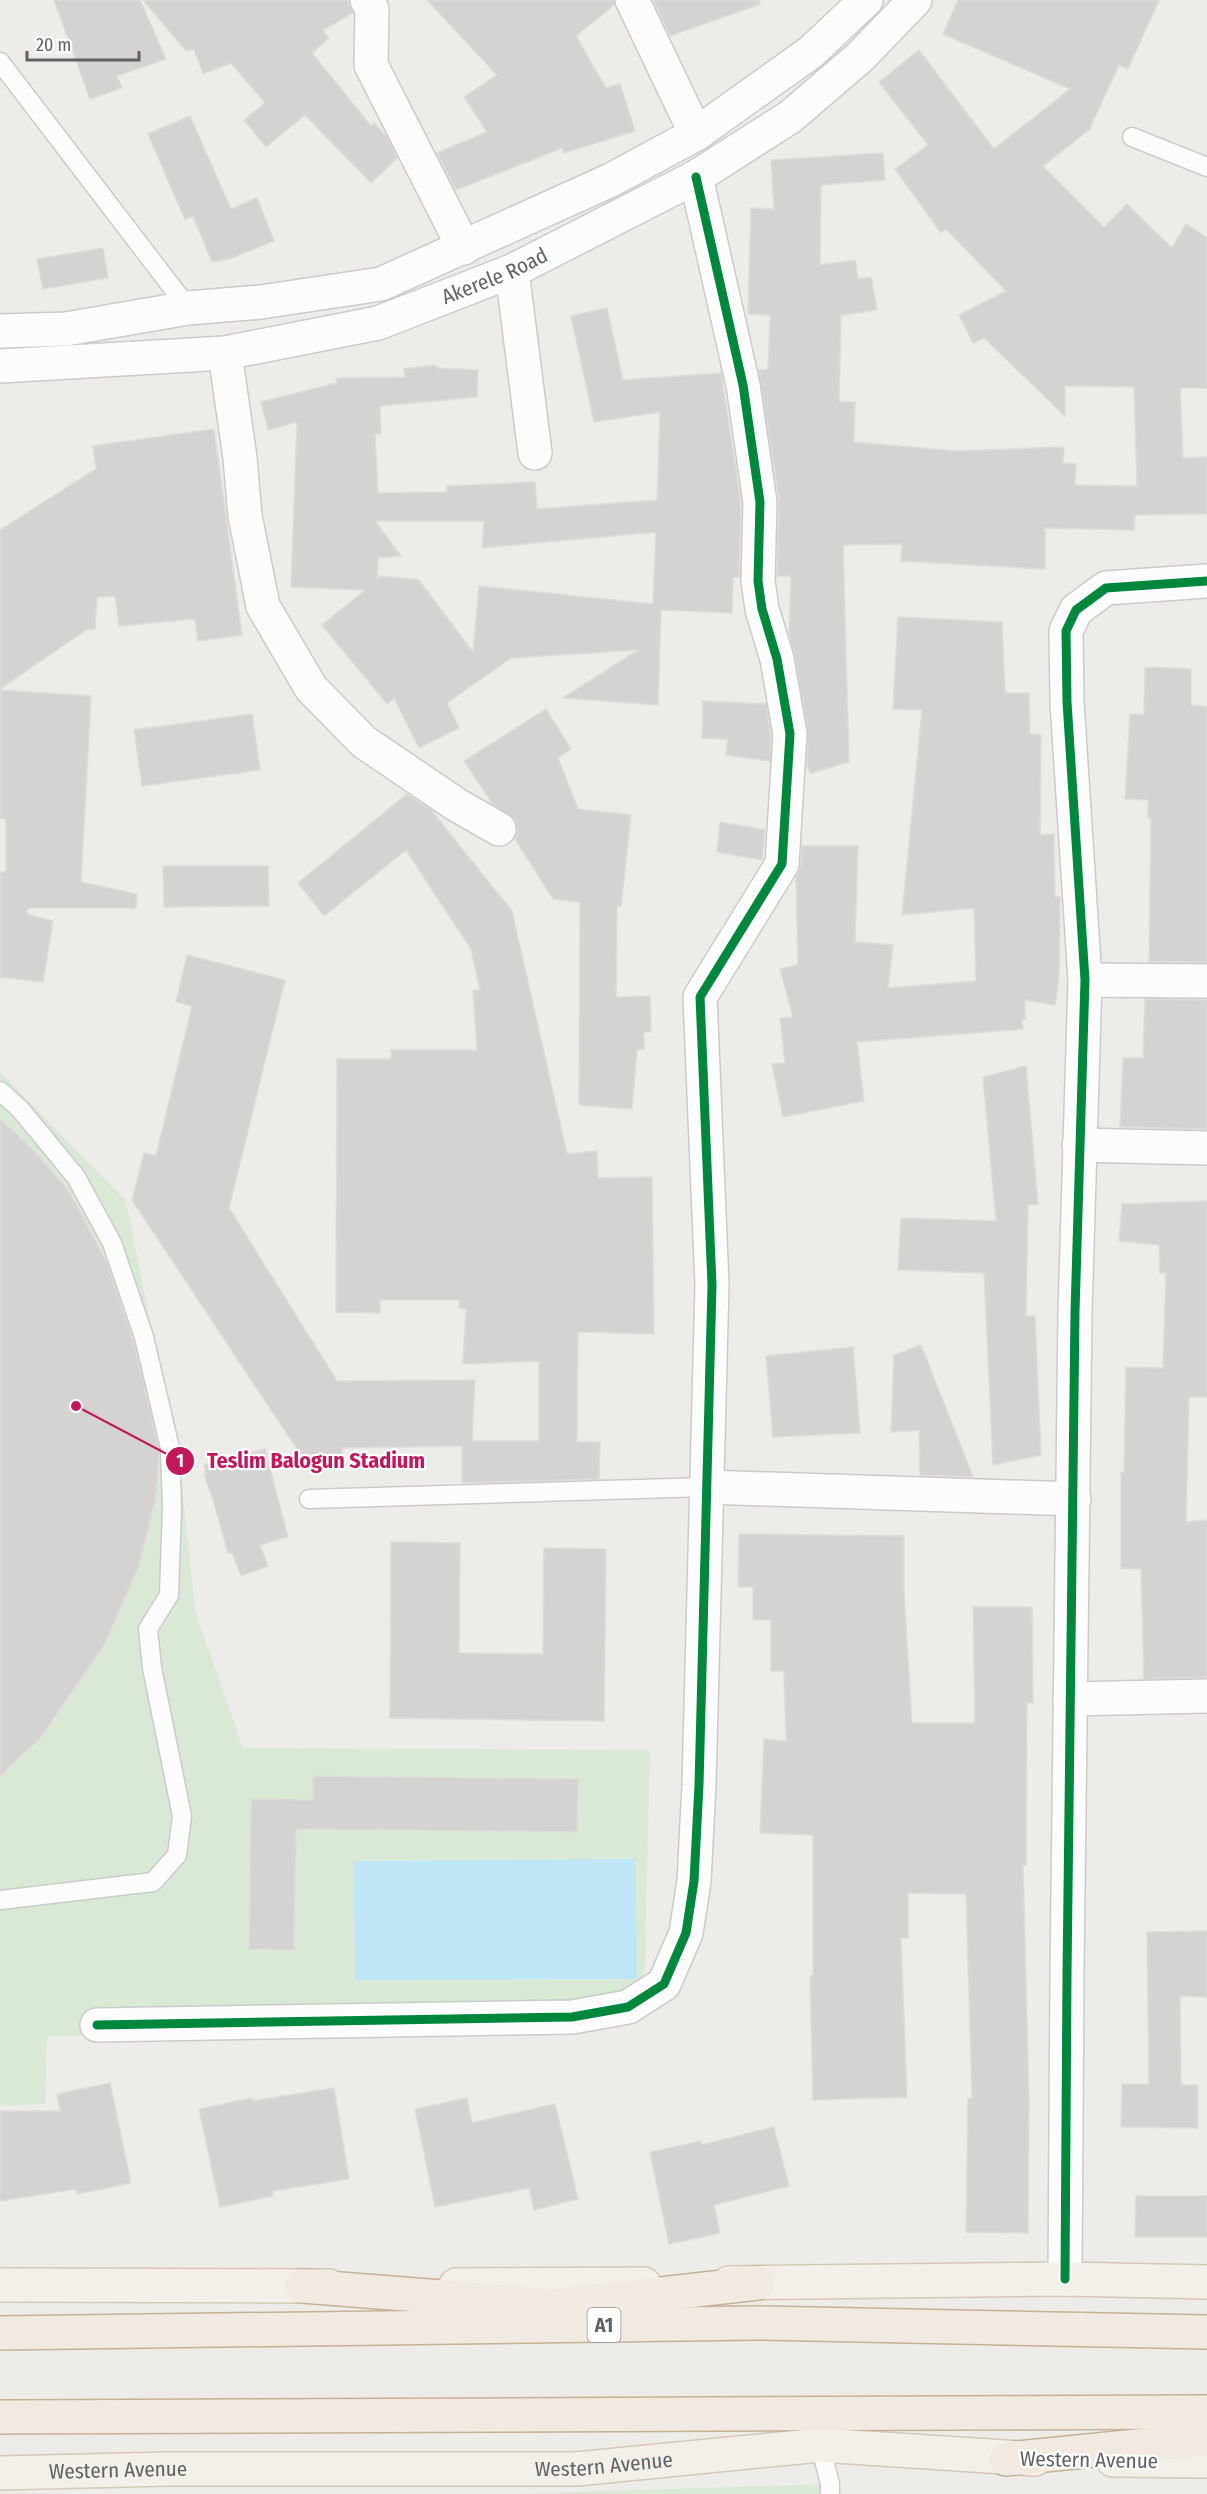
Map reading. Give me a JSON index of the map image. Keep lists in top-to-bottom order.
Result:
{
  "streets": {
    "highway": ["A1", "Western Avenue"],
    "street": ["Akerele Road"]
  },
  "places": ["Teslim Balogun Stadium"],
  "scale_bar": "20 m"
}
